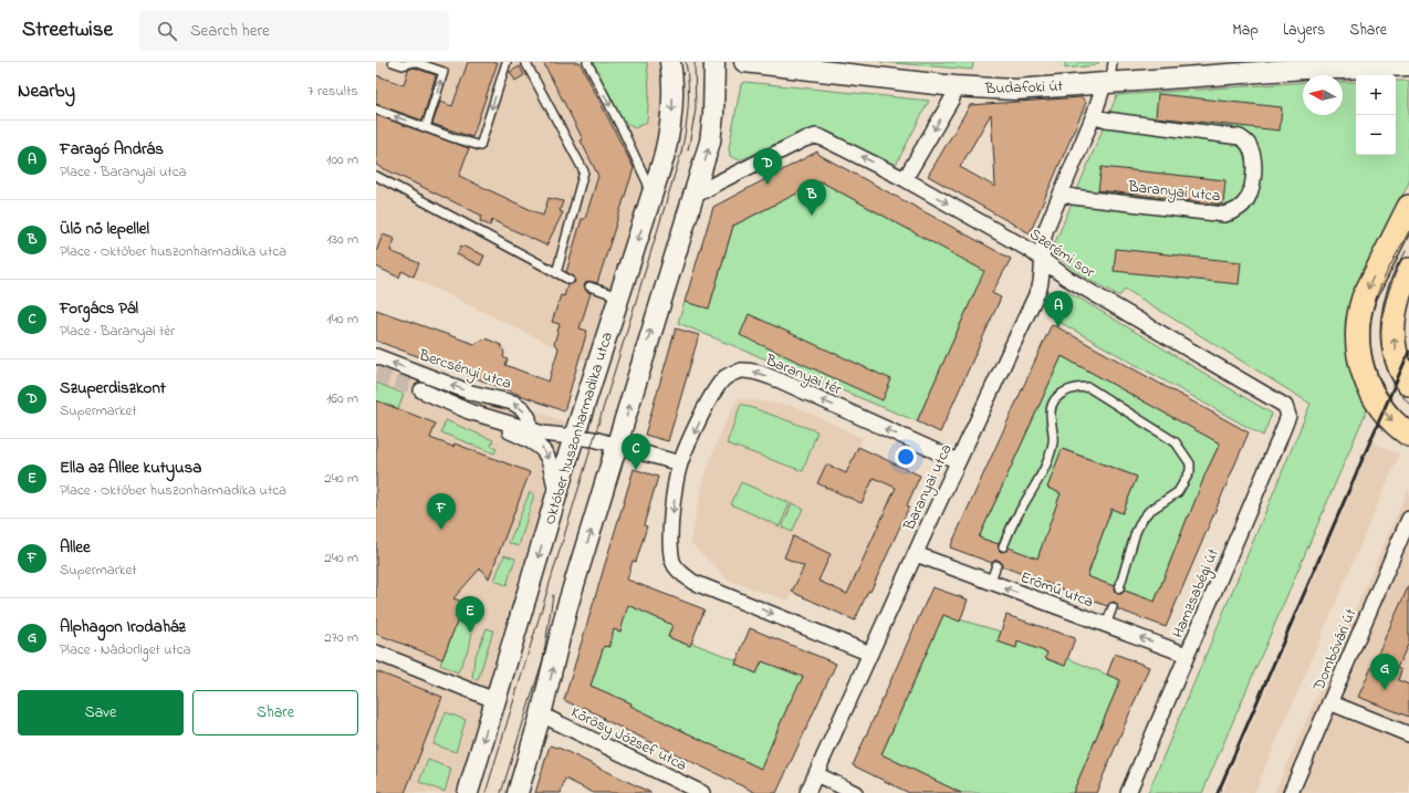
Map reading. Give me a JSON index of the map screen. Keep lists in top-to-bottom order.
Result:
{
  "streets": {
    "main road": ["Budafoki út", "Október huszonharmadika utca"],
    "street": [
      "Baranyai utca",
      "Szerémi sor",
      "Bercsényi utca",
      "Baranyai tér",
      "Erőmű utca",
      "Hamzsabégi út",
      "Dombóvári út",
      "Kőrösy József utca"
    ]
  },
  "crossings": [
    ["Budafoki út", "Baranyai utca"],
    ["Baranyai utca", "Szerémi sor"],
    ["Baranyai utca", "Baranyai tér"],
    ["Baranyai utca", "Erőmű utca"],
    ["Szerémi sor", "Hamzsabégi út"],
    ["Erőmű utca", "Hamzsabégi út"]
  ],
  "one_way": ["Erőmű utca"],
  "north": "left",
  "page": {
    "header": "Streetwise",
    "search": "Search here",
    "nav": ["Map", "Layers", "Share"],
    "heading": ["Nearby", "7 results"],
    "map_buttons": ["+", "−"],
    "list": [
      {
        "mark": "A",
        "name": "Faragó András",
        "note": "Place · Baranyai utca",
        "value": "100 m"
      },
      {
        "mark": "B",
        "name": "Ülő nő lepellel",
        "note": "Place · Október huszonharmadika utca",
        "value": "130 m"
      },
      {
        "mark": "C",
        "name": "Forgács Pál",
        "note": "Place · Baranyai tér",
        "value": "140 m"
      },
      {
        "mark": "D",
        "name": "Szuperdiszkont",
        "note": "Supermarket",
        "value": "160 m"
      },
      {
        "mark": "E",
        "name": "Ella az Allee kutyusa",
        "note": "Place · Október huszonharmadika utca",
        "value": "240 m"
      },
      {
        "mark": "F",
        "name": "Allee",
        "note": "Supermarket",
        "value": "240 m"
      },
      {
        "mark": "G",
        "name": "Alphagon Irodaház",
        "note": "Place · Nádorliget utca",
        "value": "270 m"
      }
    ],
    "pins": [
      "D",
      "B",
      "A",
      "C",
      "F",
      "E",
      "G"
    ],
    "buttons": ["Save", "Share"]
  }
}
